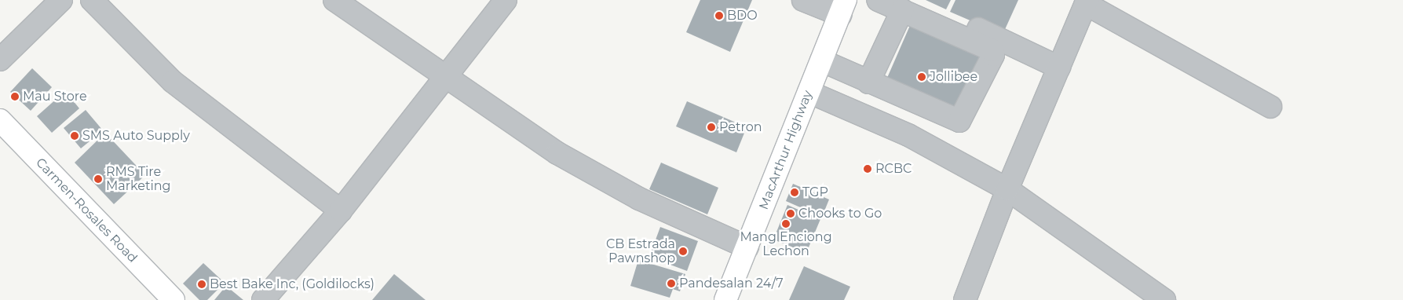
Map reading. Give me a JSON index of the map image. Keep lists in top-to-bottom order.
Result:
{
  "streets": {
    "highway": ["MacArthur Highway", "Carmen-Rosales Road"]
  },
  "places": [
    "BDO",
    "Jollibee",
    "Mau Store",
    "Petron",
    "SMS Auto Supply",
    "RCBC",
    "RMS Tire Marketing",
    "TGP",
    "Chooks to Go",
    "Mang Enciong Lechon",
    "CB Estrada Pawnshop",
    "Pandesalan 24/7",
    "Best Bake Inc, (Goldilocks)"
  ]
}
